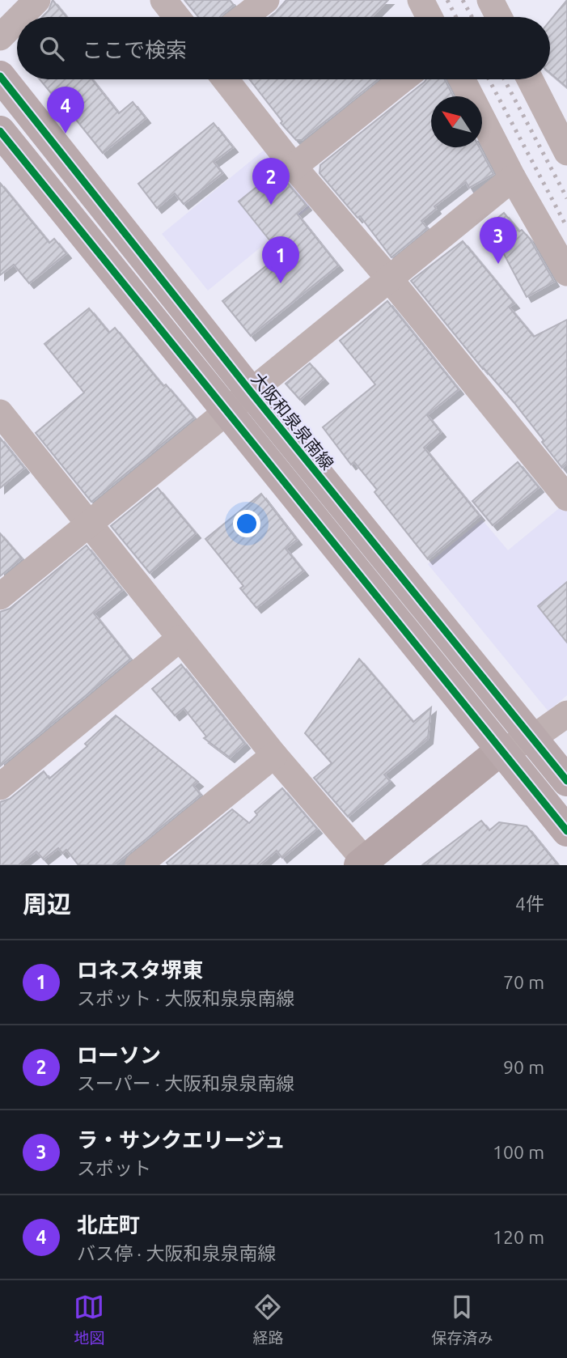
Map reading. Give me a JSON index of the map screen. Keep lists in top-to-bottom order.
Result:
{
  "streets": {
    "main road": ["大阪和泉泉南線"]
  },
  "north": "top left",
  "page": {
    "search": "ここで検索",
    "pins": [
      "4",
      "2",
      "3",
      "1"
    ],
    "heading": ["周辺", "4件"],
    "list": [
      {
        "mark": "1",
        "name": "ロネスタ堺東",
        "note": "スポット · 大阪和泉泉南線",
        "value": "70 m"
      },
      {
        "mark": "2",
        "name": "ローソン",
        "note": "スーパー · 大阪和泉泉南線",
        "value": "90 m"
      },
      {
        "mark": "3",
        "name": "ラ・サンクエリージュ",
        "note": "スポット",
        "value": "100 m"
      },
      {
        "mark": "4",
        "name": "北庄町",
        "note": "バス停 · 大阪和泉泉南線",
        "value": "120 m"
      }
    ],
    "nav": ["地図", "経路", "保存済み"]
  }
}
